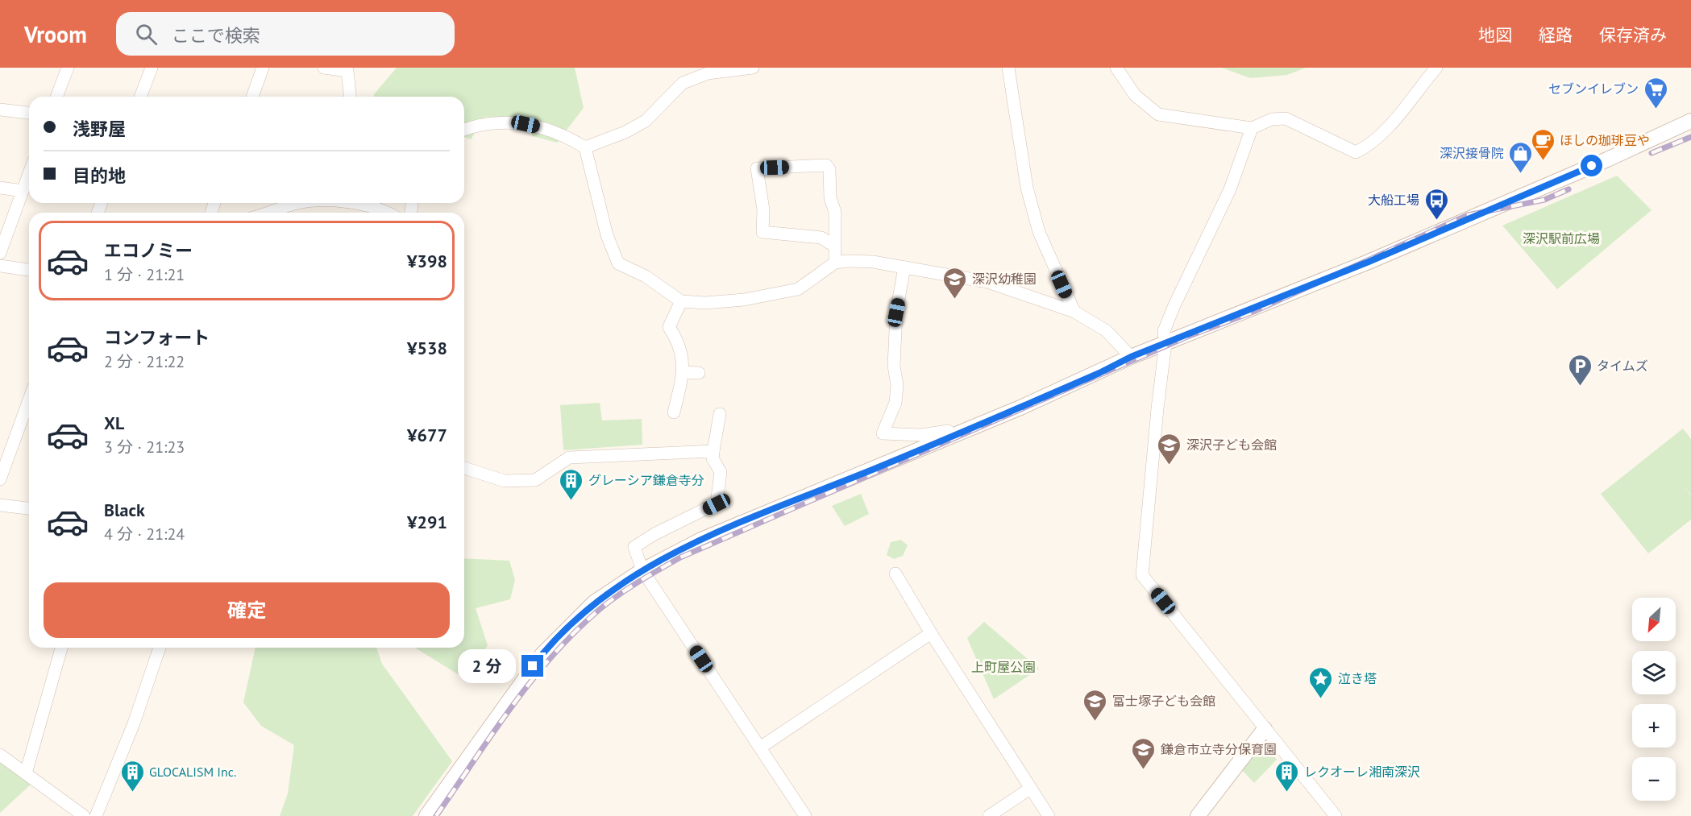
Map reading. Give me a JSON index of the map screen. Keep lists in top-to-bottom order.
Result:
{
  "parks": ["深沢駅前広場", "上町屋公園"],
  "places": {
    "supermarket": ["セブンイレブン"],
    "cafe": ["ほしの珈琲豆や"],
    "shop": ["深沢接骨院"],
    "bus stop": ["大船工場"],
    "school or university": [
      "深沢幼稚園",
      "深沢子ども会館",
      "富士塚子ども会館",
      "鎌倉市立寺分保育園"
    ],
    "parking": ["タイムズ"],
    "building": ["グレーシア鎌倉寺分", "GLOCALISM Inc.", "レクオーレ湘南深沢"],
    "place": ["泣き塔"]
  },
  "north": "bottom left",
  "page": {
    "header": "Vroom",
    "search": "ここで検索",
    "nav": ["地図", "経路", "保存済み"],
    "banner": ["浅野屋", "目的地"],
    "list": [
      {
        "name": "エコノミー",
        "note": "1 分 · 21:21",
        "value": "¥398"
      },
      {
        "name": "コンフォート",
        "note": "2 分 · 21:22",
        "value": "¥538"
      },
      {
        "name": "XL",
        "note": "3 分 · 21:23",
        "value": "¥677"
      },
      {
        "name": "Black",
        "note": "4 分 · 21:24",
        "value": "¥291"
      }
    ],
    "buttons": "確定",
    "map_buttons": ["+", "−"],
    "bubble": "2 分"
  }
}
